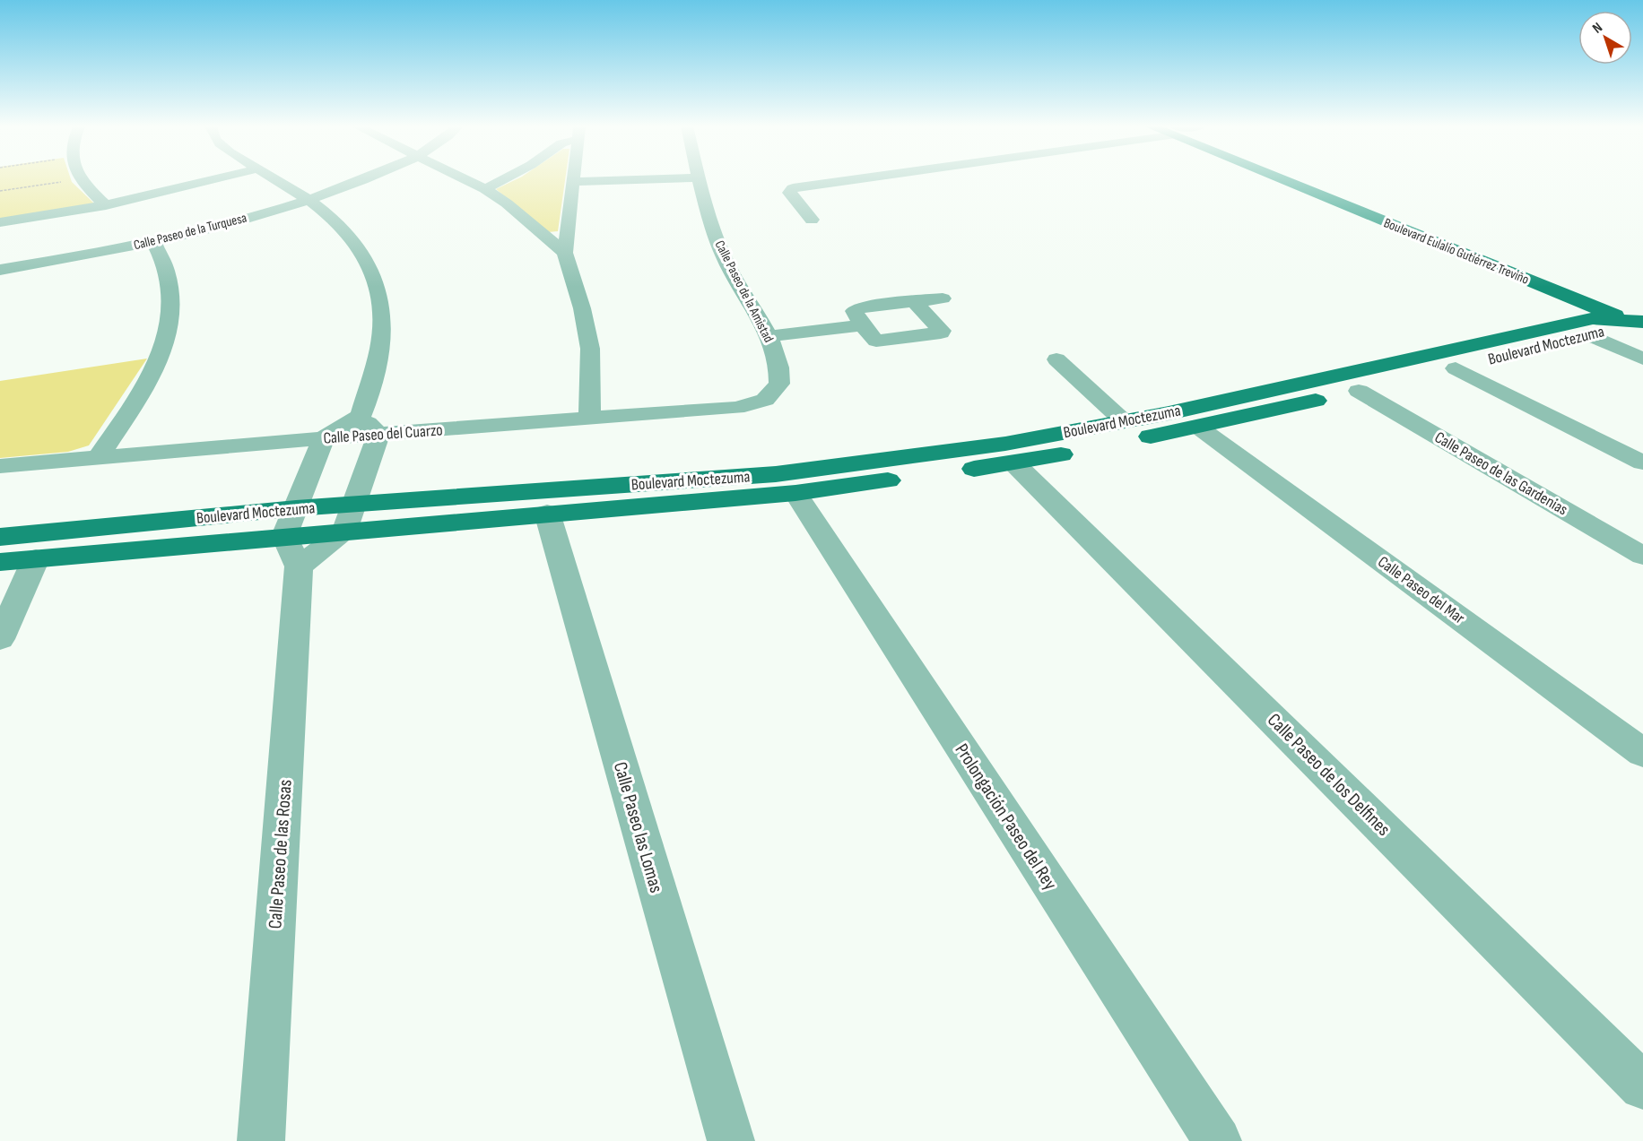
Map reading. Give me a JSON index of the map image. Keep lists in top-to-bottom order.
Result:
{
  "streets": {
    "main road": ["Boulevard Eulalio Gutiérrez Treviño", "Boulevard Moctezuma"],
    "street": [
      "Calle Paseo de la Turquesa",
      "Calle Paseo de la Amistad",
      "Calle Paseo del Cuarzo",
      "Calle Paseo de las Gardenias",
      "Calle Paseo del Mar",
      "Calle Paseo de los Delfines",
      "Prolongación Paseo del Rey",
      "Calle Paseo las Lomas",
      "Calle Paseo de las Rosas"
    ]
  },
  "crossings": [
    ["Boulevard Eulalio Gutiérrez Treviño", "Boulevard Moctezuma"],
    ["Calle Paseo de la Amistad", "Calle Paseo del Cuarzo"],
    ["Boulevard Moctezuma", "Calle Paseo de las Gardenias"],
    ["Boulevard Moctezuma", "Calle Paseo del Mar"],
    ["Boulevard Moctezuma", "Calle Paseo de los Delfines"],
    ["Boulevard Moctezuma", "Prolongación Paseo del Rey"],
    ["Boulevard Moctezuma", "Calle Paseo las Lomas"],
    ["Boulevard Moctezuma", "Calle Paseo de las Rosas"],
    ["Calle Paseo del Cuarzo", "Calle Paseo de las Rosas"]
  ],
  "north": "top left"
}
